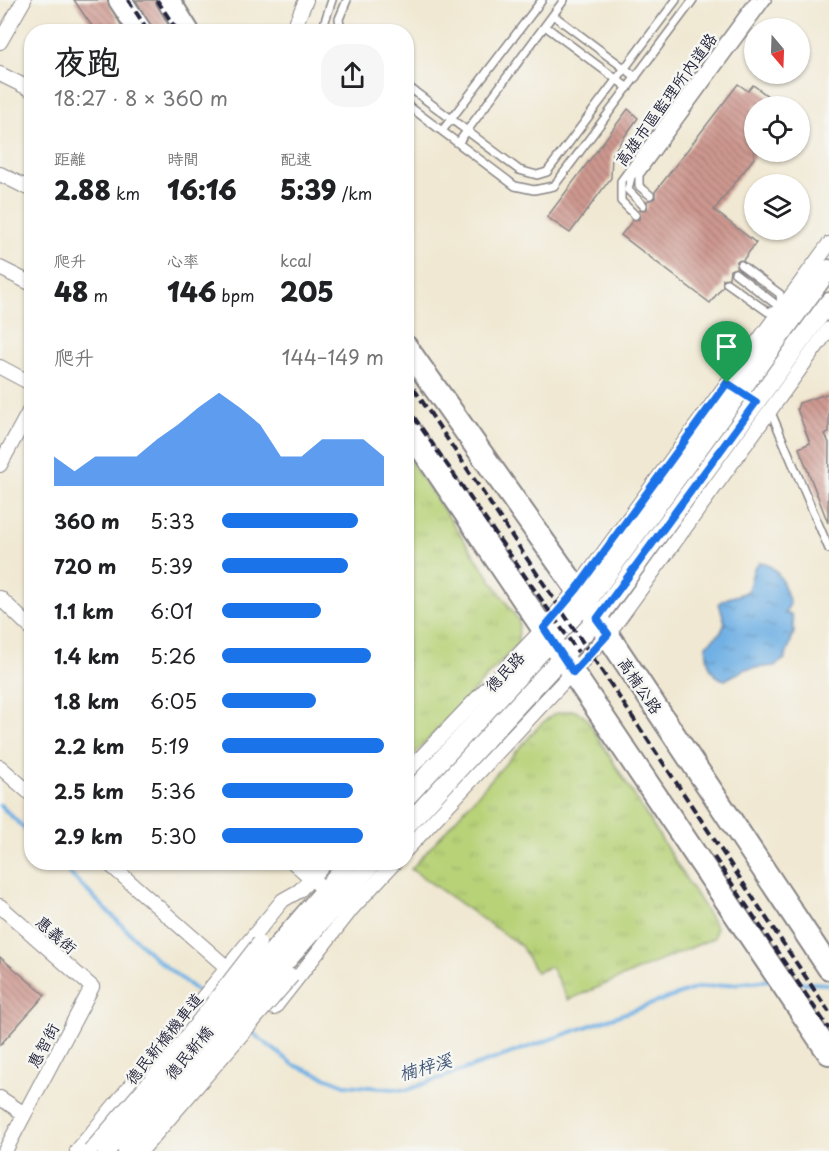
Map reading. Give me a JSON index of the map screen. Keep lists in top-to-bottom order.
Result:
{
  "streets": {
    "main road": ["高楠公路"],
    "street": [
      "德民路",
      "惠義街",
      "德民新橋機車道",
      "惠智街",
      "德民新橋"
    ],
    "lane": ["高雄市區監理所內道路"]
  },
  "crossings": [
    ["德民路", "高楠公路"],
    ["惠義街", "惠智街"],
    ["德民新橋機車道", "德民新橋"]
  ],
  "water": ["楠梓溪"],
  "north": "bottom",
  "page": {
    "heading": ["夜跑", "18:27 · 8 × 360 m"],
    "stats": [
      ["距離", "2.88 km"],
      ["時間", "16:16"],
      ["配速", "5:39 /km"],
      ["爬升", "48 m"],
      ["心率", "146 bpm"],
      ["kcal", "205"]
    ],
    "chart": ["爬升", "144–149 m"],
    "list": [
      {
        "name": "360 m",
        "note": "5:33"
      },
      {
        "name": "720 m",
        "note": "5:39"
      },
      {
        "name": "1.1 km",
        "note": "6:01"
      },
      {
        "name": "1.4 km",
        "note": "5:26"
      },
      {
        "name": "1.8 km",
        "note": "6:05"
      },
      {
        "name": "2.2 km",
        "note": "5:19"
      },
      {
        "name": "2.5 km",
        "note": "5:36"
      },
      {
        "name": "2.9 km",
        "note": "5:30"
      }
    ]
  }
}
